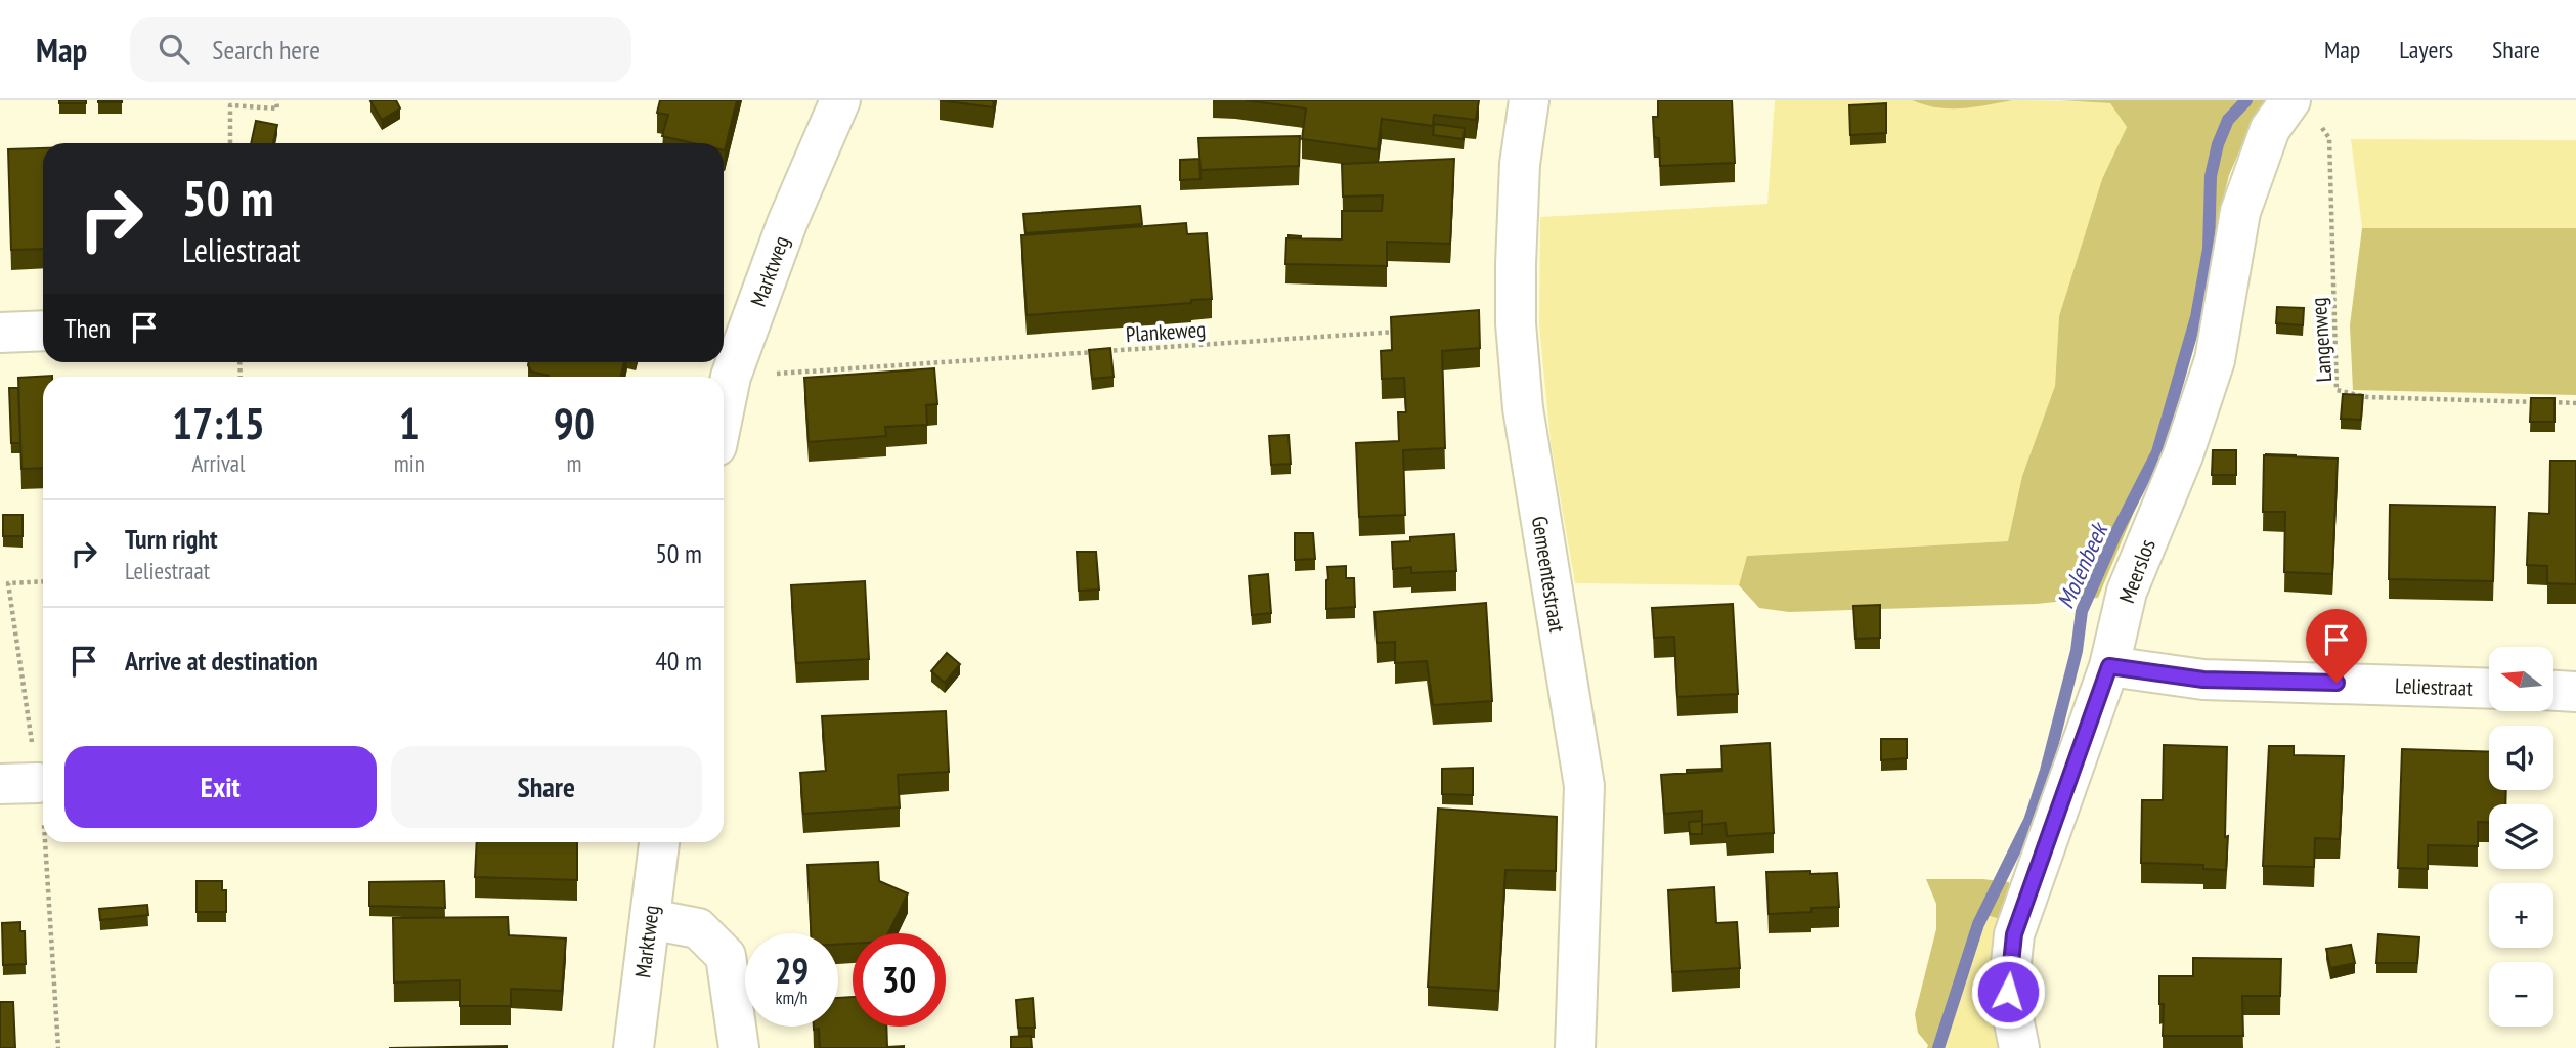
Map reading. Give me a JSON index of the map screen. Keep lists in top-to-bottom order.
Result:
{
  "streets": {
    "street": [
      "Marktweg",
      "Meerslos",
      "Gemeentestraat",
      "Leliestraat"
    ],
    "path": ["Plankeweg", "Langenweg"]
  },
  "crossings": [
    ["Marktweg", "Plankeweg"],
    ["Langenweg", "Meerslos"],
    ["Meerslos", "Leliestraat"]
  ],
  "water": ["Molenbeek"],
  "north": "left",
  "page": {
    "header": "Map",
    "search": "Search here",
    "nav": ["Map", "Layers", "Share"],
    "turn": ["50 m", "Leliestraat"],
    "then": "Then",
    "eta": [
      "17:15",
      "Arrival",
      "1",
      "min",
      "90",
      "m"
    ],
    "list": [
      {
        "name": "Turn right",
        "note": "Leliestraat",
        "value": "50 m"
      },
      {
        "name": "Arrive at destination",
        "value": "40 m"
      }
    ],
    "map_buttons": ["+", "−"],
    "buttons": ["Exit", "Share"],
    "speed": "29 km/h",
    "limit": "30"
  }
}
